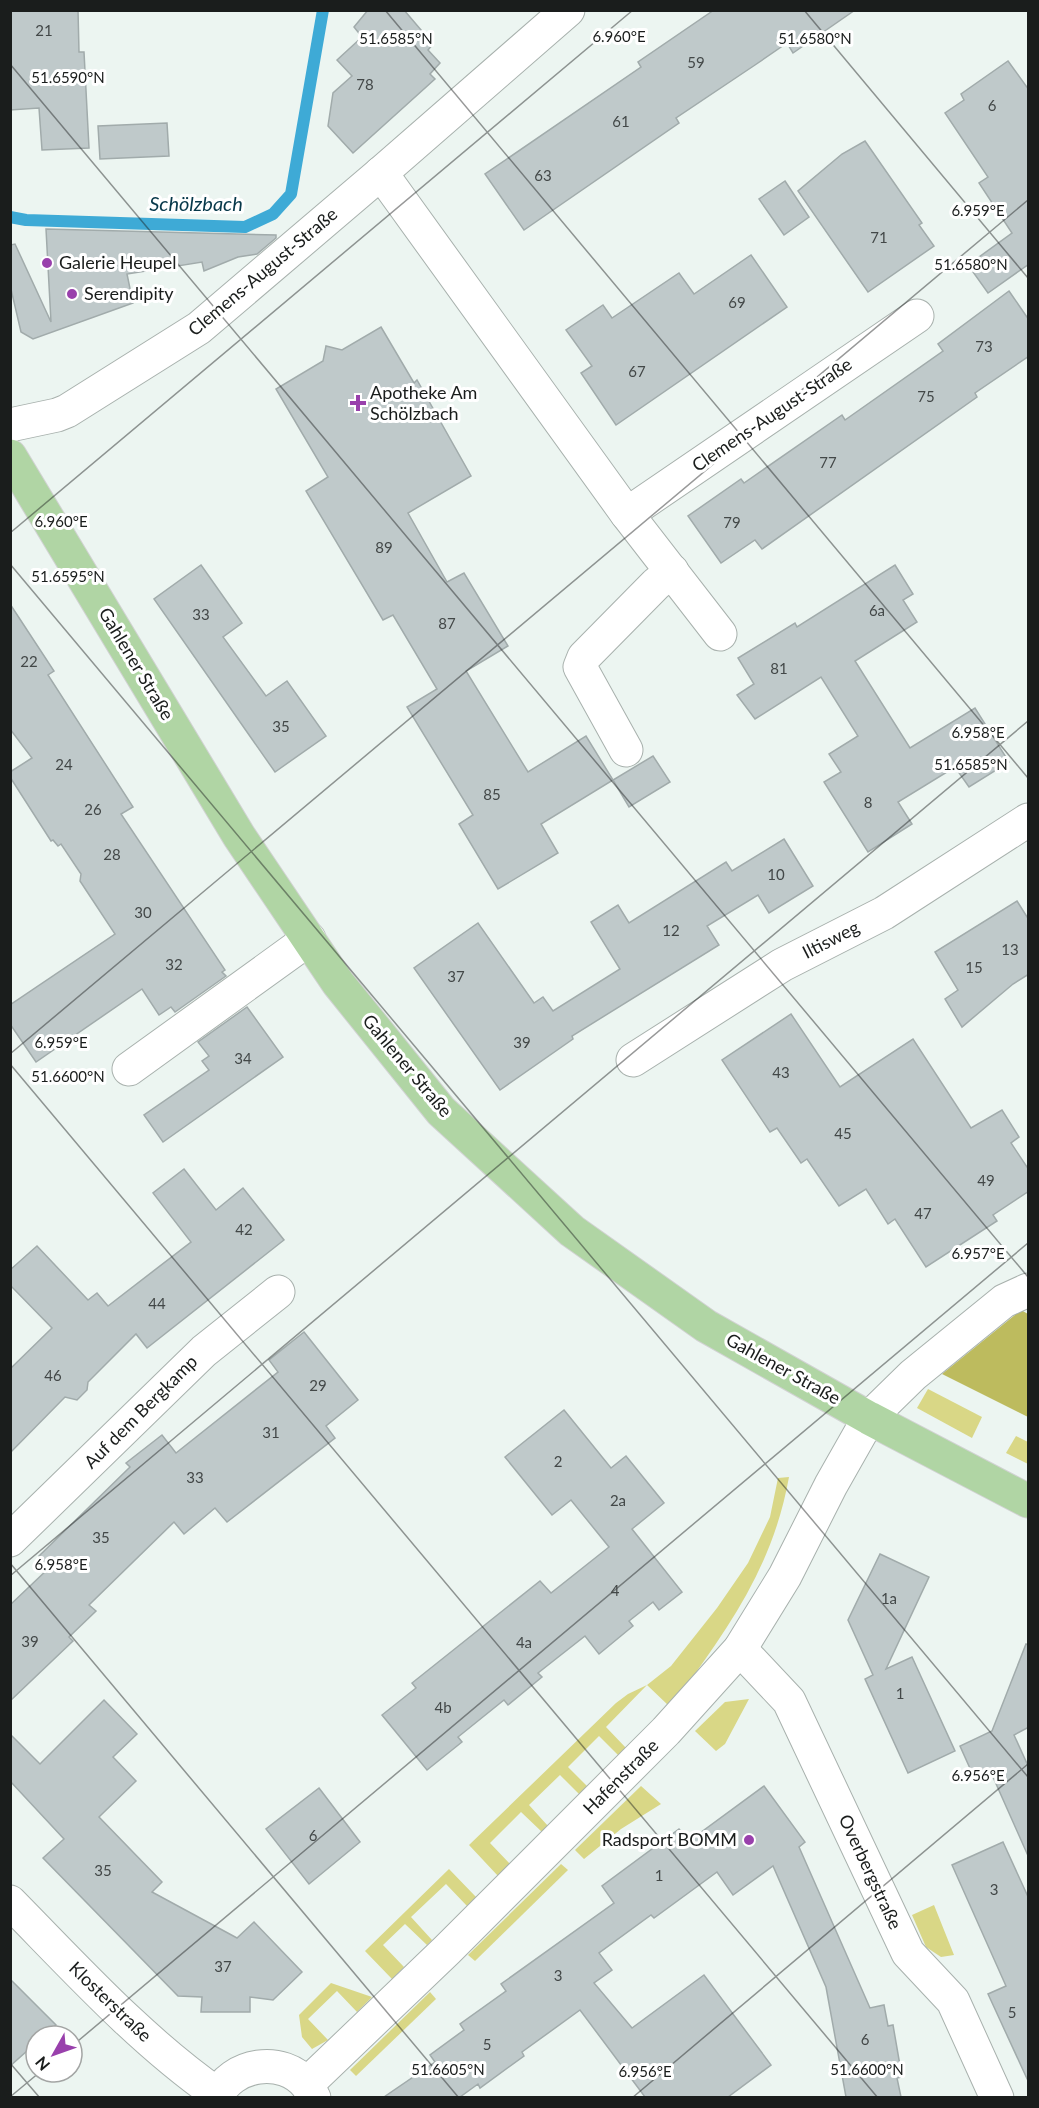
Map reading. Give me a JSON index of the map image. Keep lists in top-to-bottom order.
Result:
{
  "streets": {
    "main road": ["Gahlener Straße"],
    "street": [
      "Clemens-August-Straße",
      "Iltisweg",
      "Auf dem Bergkamp",
      "Hafenstraße",
      "Overbergstraße",
      "Klosterstraße"
    ]
  },
  "crossings": [
    ["Gahlener Straße", "Hafenstraße"],
    ["Hafenstraße", "Overbergstraße"]
  ],
  "water": ["Schölzbach"],
  "places": {
    "other": ["Galerie Heupel", "Serendipity", "Radsport BOMM"],
    "health": ["Apotheke Am Schölzbach"]
  },
  "house_numbers": [
    "21",
    "59",
    "78",
    "6",
    "61",
    "63",
    "71",
    "69",
    "73",
    "67",
    "75",
    "77",
    "79",
    "89",
    "6a",
    "33",
    "87",
    "22",
    "81",
    "35",
    "24",
    "85",
    "8",
    "26",
    "28",
    "10",
    "30",
    "12",
    "13",
    "32",
    "15",
    "37",
    "39",
    "34",
    "43",
    "45",
    "49",
    "47",
    "42",
    "44",
    "46",
    "29",
    "31",
    "2",
    "33",
    "2a",
    "35",
    "4",
    "1a",
    "39",
    "4a",
    "1",
    "4b",
    "6",
    "35",
    "1",
    "3",
    "37",
    "3",
    "5",
    "6",
    "5"
  ],
  "north": "bottom left",
  "coordinates": [
    "6.960°E",
    "51.6585°N",
    "51.6580°N",
    "51.6590°N",
    "6.959°E",
    "51.6595°N",
    "6.958°E",
    "51.6600°N",
    "6.957°E",
    "6.956°E",
    "51.6605°N"
  ]
}
